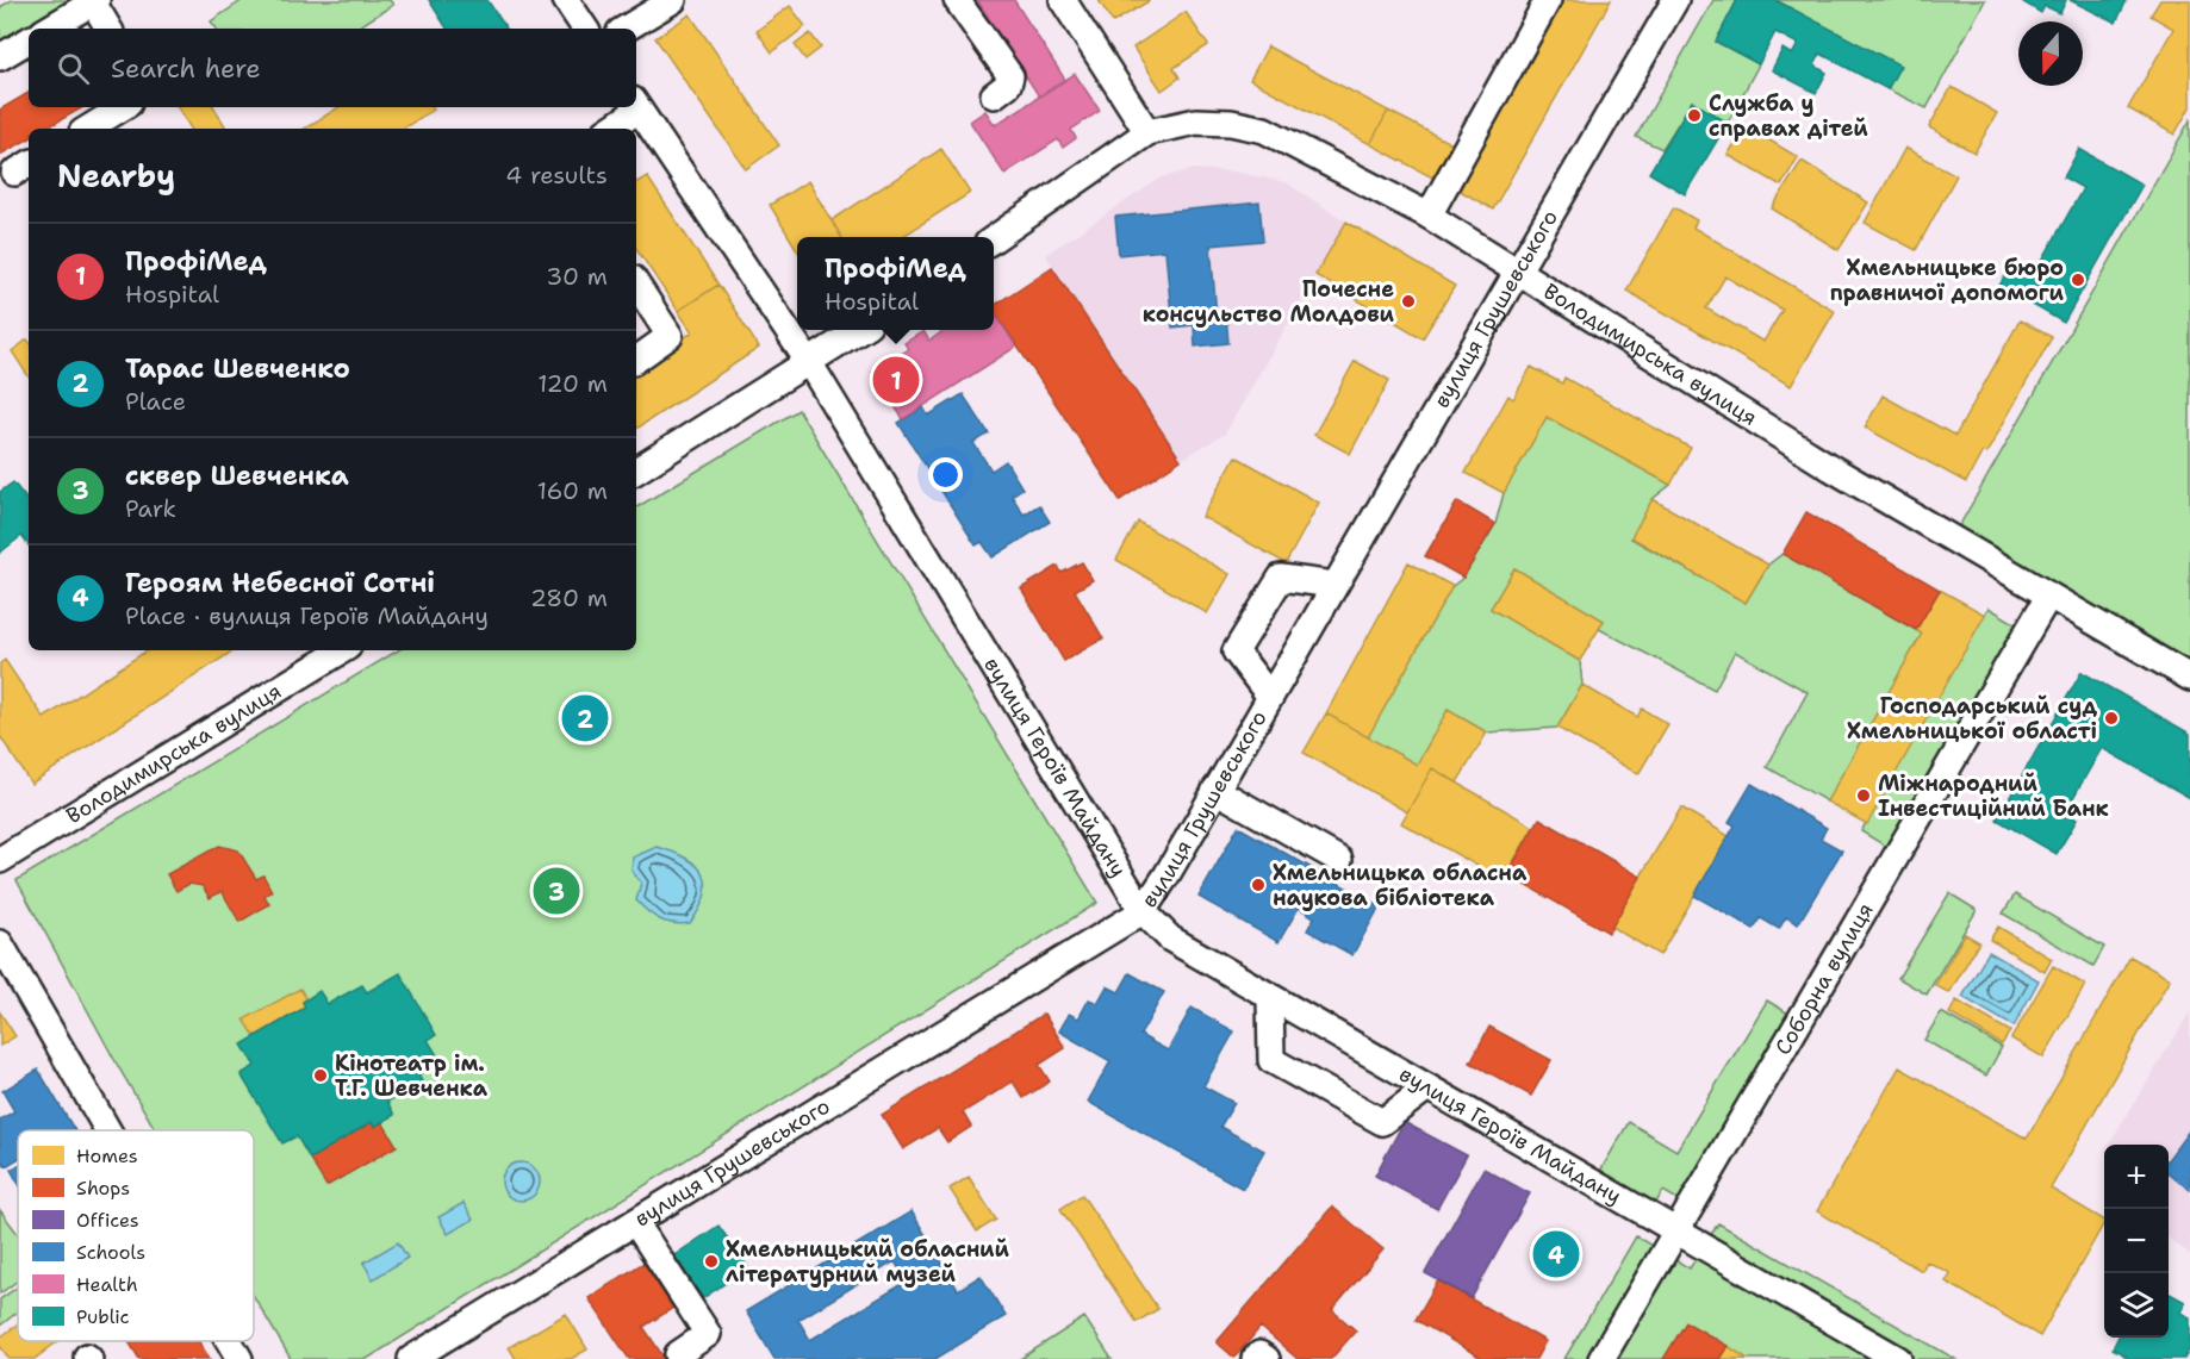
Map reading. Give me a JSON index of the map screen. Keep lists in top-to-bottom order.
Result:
{
  "streets": {
    "street": [
      "вулиця Грушевського",
      "Володимирська вулиця",
      "вулиця Героїв Майдану",
      "Соборна вулиця"
    ]
  },
  "crossings": [
    ["вулиця Грушевського", "Володимирська вулиця"],
    ["вулиця Грушевського", "вулиця Героїв Майдану"],
    ["Володимирська вулиця", "Соборна вулиця"],
    ["вулиця Героїв Майдану", "Соборна вулиця"]
  ],
  "places": [
    "Служба у справах дітей",
    "Хмельницьке бюро правничої допомоги",
    "Почесне консульство Молдови",
    "Господарський суд Хмельницької області",
    "Міжнародний Інвестиційний Банк",
    "Хмельницька обласна наукова бібліотека",
    "Кінотеатр ім. Т.Г. Шевченка",
    "Хмельницький обласний літературний музей"
  ],
  "legend": [
    "Homes",
    "Shops",
    "Offices",
    "Schools",
    "Health",
    "Public"
  ],
  "north": "bottom",
  "page": {
    "search": "Search here",
    "heading": ["Nearby", "4 results"],
    "list": [
      {
        "mark": "1",
        "name": "ПрофіМед",
        "note": "Hospital",
        "value": "30 m"
      },
      {
        "mark": "2",
        "name": "Тарас Шевченко",
        "note": "Place",
        "value": "120 m"
      },
      {
        "mark": "3",
        "name": "сквер Шевченка",
        "note": "Park",
        "value": "160 m"
      },
      {
        "mark": "4",
        "name": "Героям Небесної Сотні",
        "note": "Place · вулиця Героїв Майдану",
        "value": "280 m"
      }
    ],
    "popup": ["ПрофіМед", "Hospital"],
    "pins": [
      "1",
      "2",
      "3",
      "4"
    ],
    "map_buttons": ["+", "−"]
  }
}
